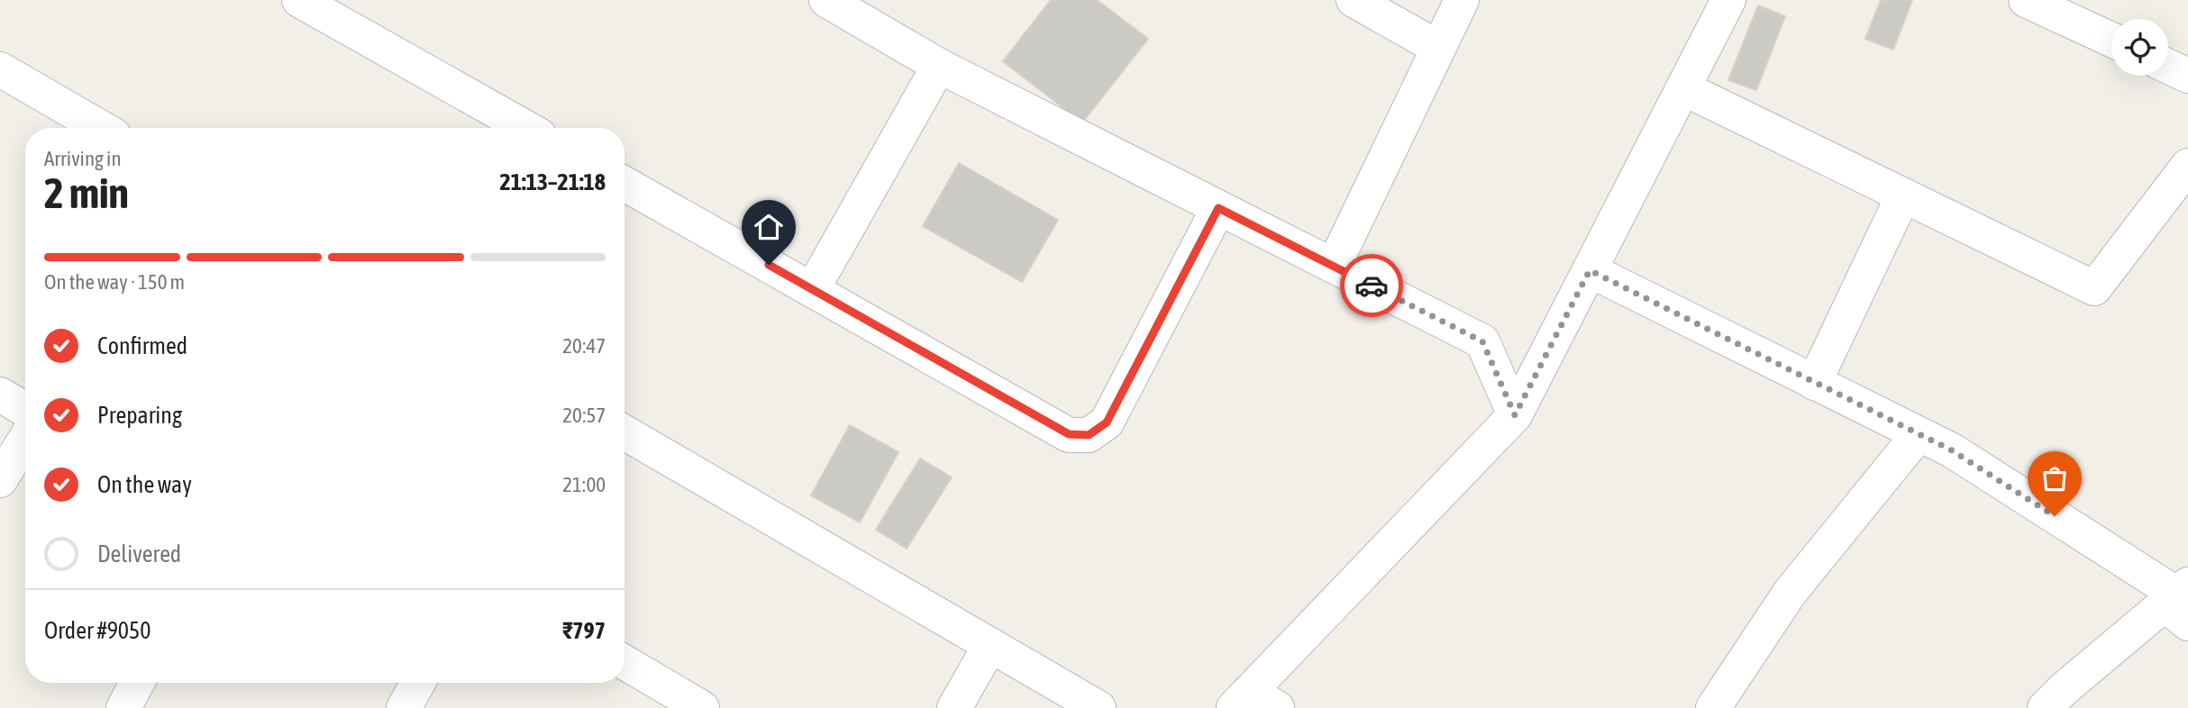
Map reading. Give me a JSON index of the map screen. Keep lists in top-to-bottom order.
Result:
{
  "page": {
    "heading": ["2 min", "Arriving in", "21:13–21:18"],
    "panel": ["Order #9050", "₹797"],
    "bar": "On the way · 150 m",
    "list": [
      ["Confirmed", "20:47"],
      ["Preparing", "20:57"],
      ["On the way", "21:00"],
      "Delivered"
    ]
  }
}
